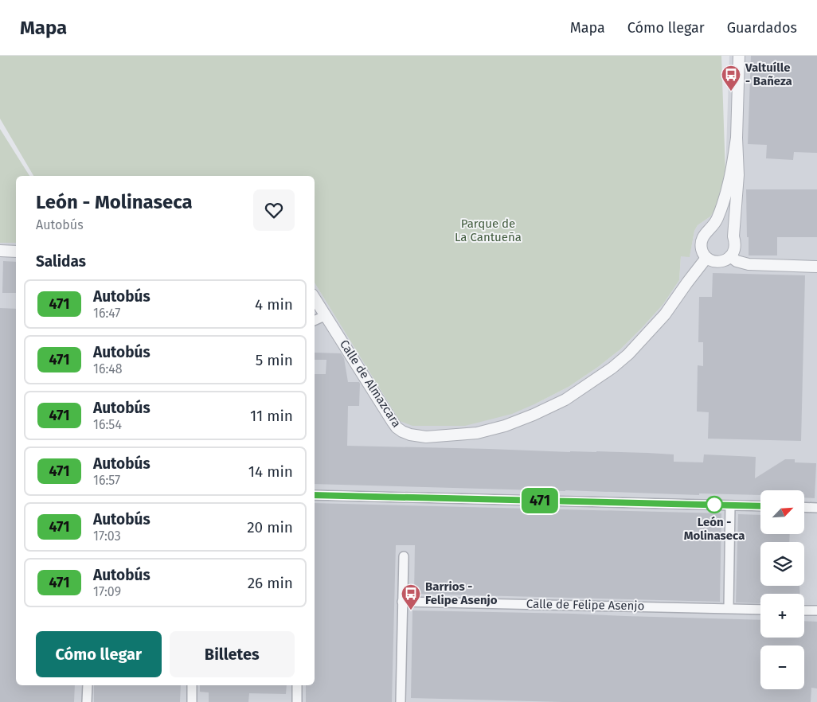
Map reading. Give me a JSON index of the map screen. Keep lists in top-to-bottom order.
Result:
{
  "streets": {
    "street": ["Calle de Almazcara", "Calle de Felipe Asenjo"]
  },
  "parks": ["Parque de La Cantueña"],
  "places": {
    "bus stop": ["Valtuílle - Bañeza", "Barrios - Felipe Asenjo"],
    "other": ["León - Molinaseca"]
  },
  "lines": ["bus line 471"],
  "north": "top right",
  "page": {
    "header": "Mapa",
    "nav": ["Mapa", "Cómo llegar", "Guardados"],
    "on_map": "471",
    "heading": [
      ["León - Molinaseca", "Autobús"],
      "Salidas"
    ],
    "list": [
      {
        "mark": "471",
        "name": "Autobús",
        "note": "16:47",
        "value": "4 min"
      },
      {
        "mark": "471",
        "name": "Autobús",
        "note": "16:48",
        "value": "5 min"
      },
      {
        "mark": "471",
        "name": "Autobús",
        "note": "16:54",
        "value": "11 min"
      },
      {
        "mark": "471",
        "name": "Autobús",
        "note": "16:57",
        "value": "14 min"
      },
      {
        "mark": "471",
        "name": "Autobús",
        "note": "17:03",
        "value": "20 min"
      },
      {
        "mark": "471",
        "name": "Autobús",
        "note": "17:09",
        "value": "26 min"
      }
    ],
    "map_buttons": ["+", "−"],
    "buttons": ["Cómo llegar", "Billetes"]
  }
}
